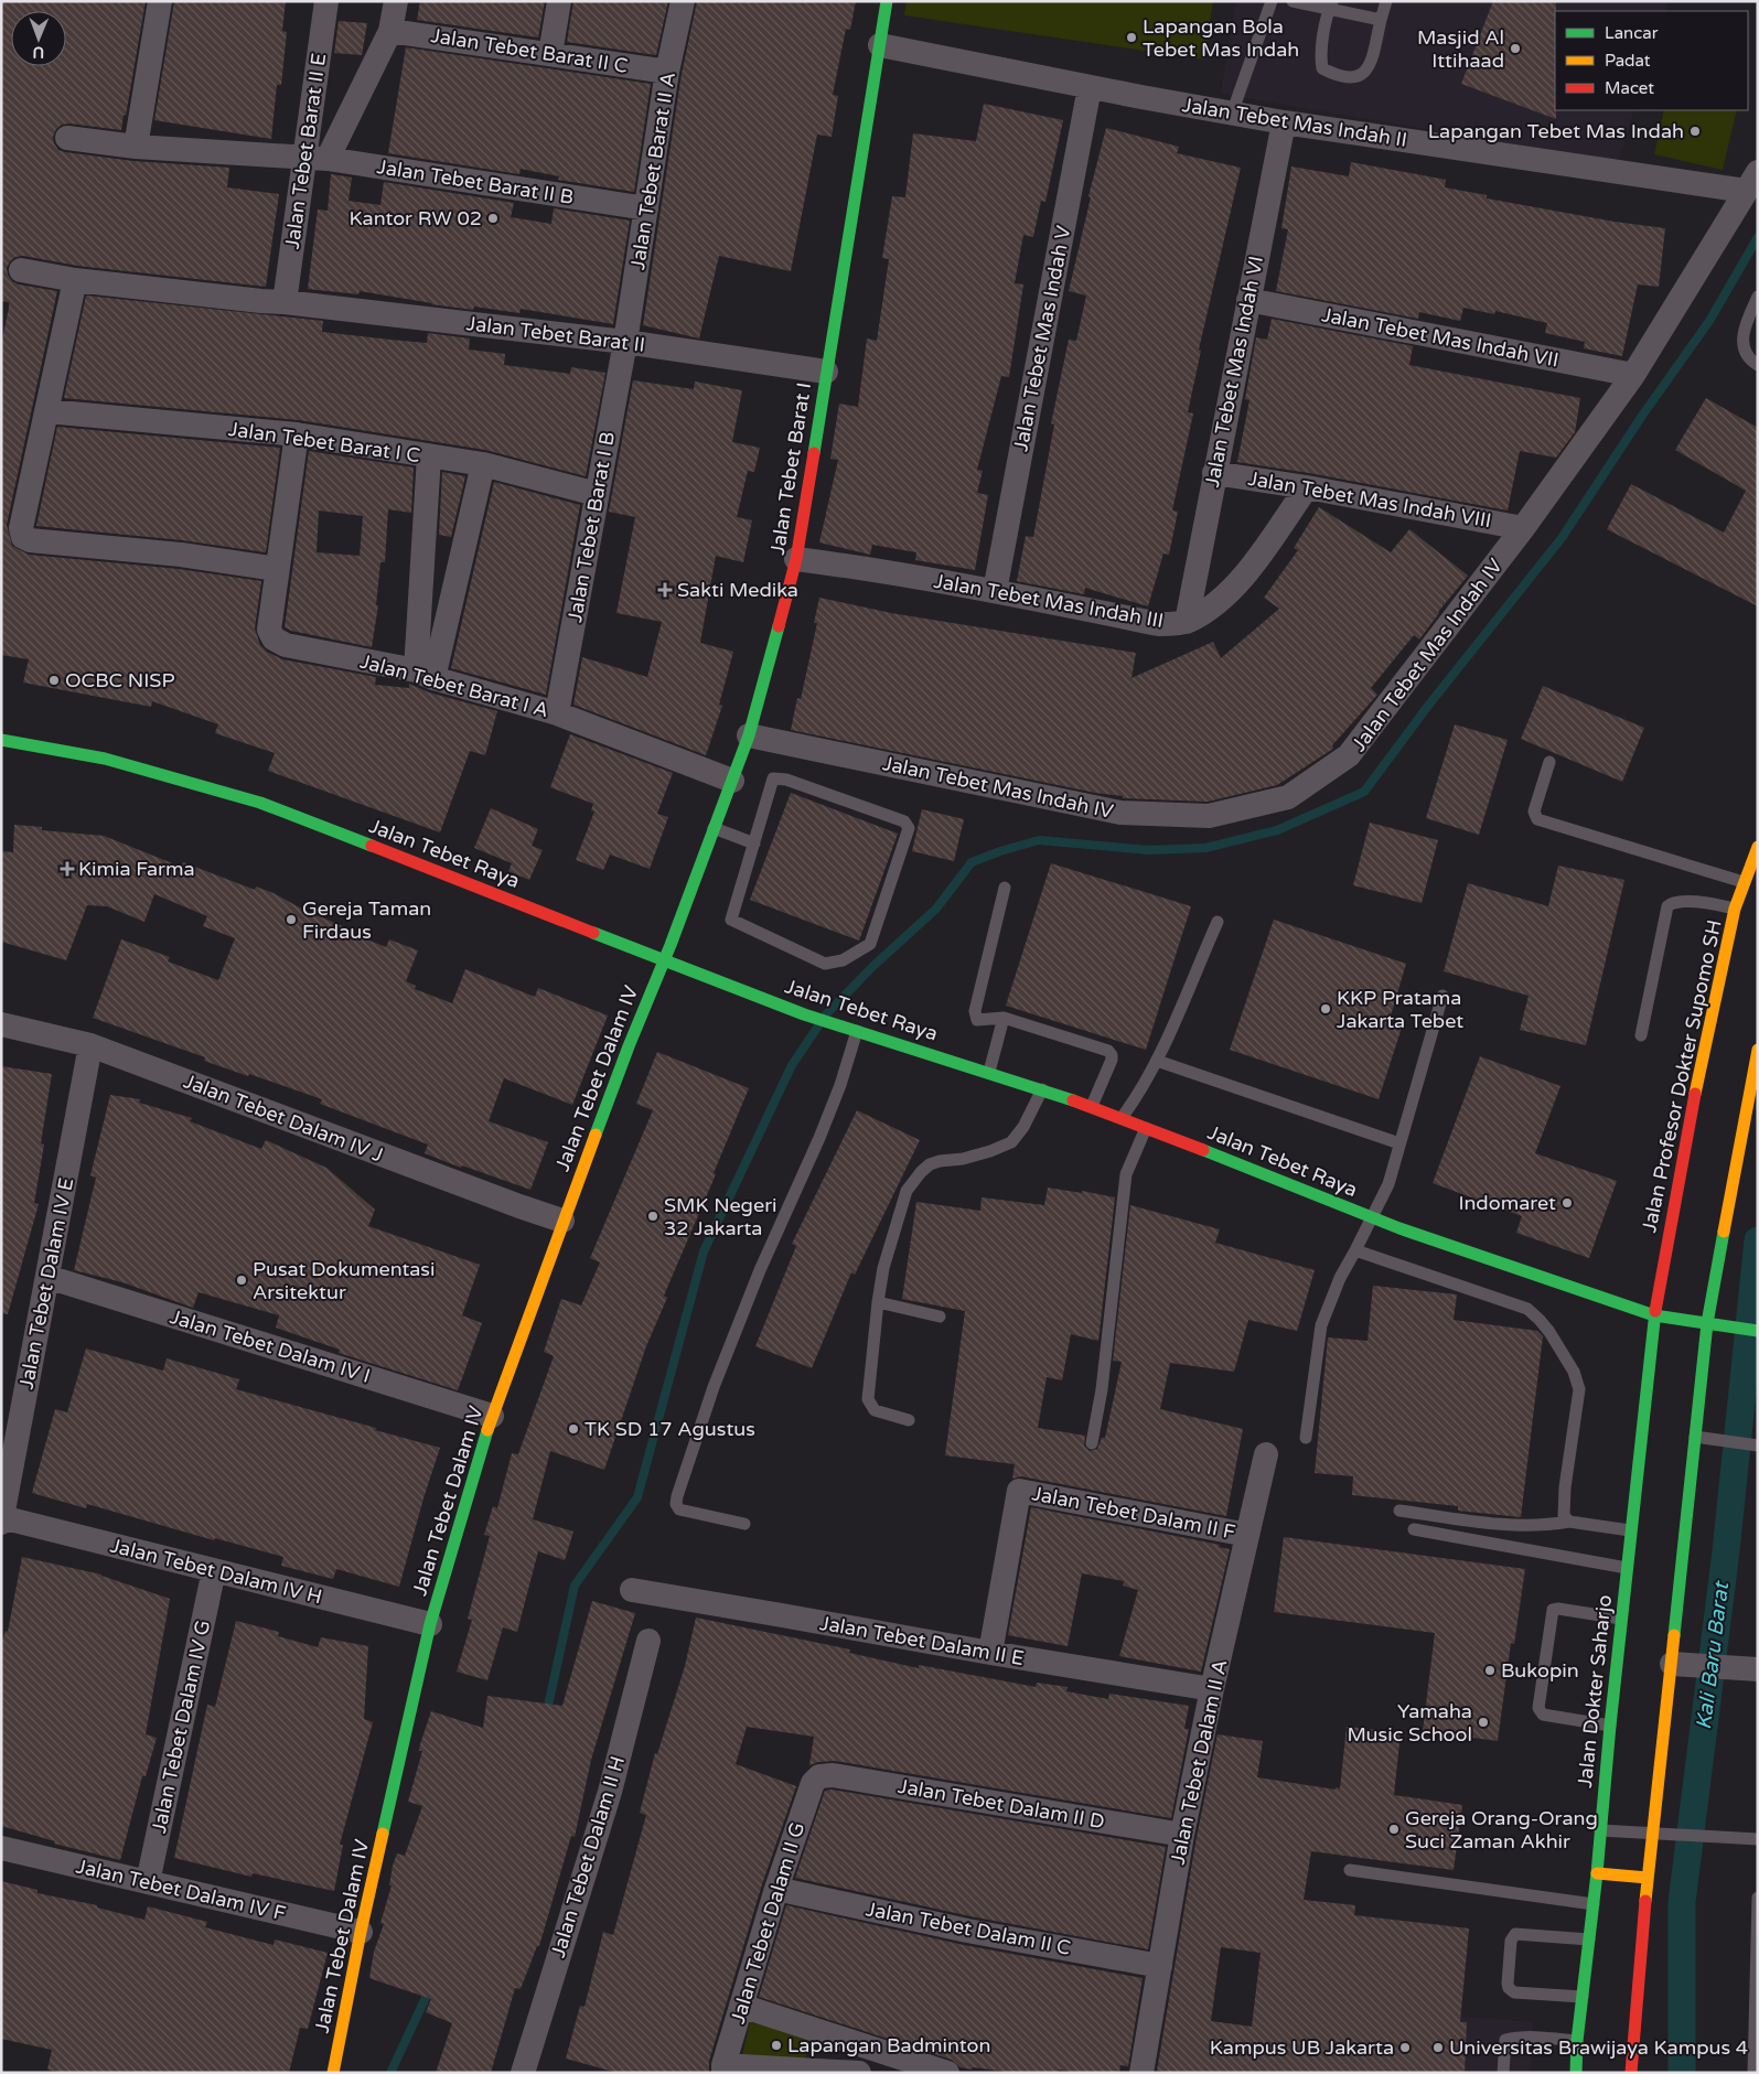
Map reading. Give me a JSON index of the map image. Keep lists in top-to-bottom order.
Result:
{
  "streets": {
    "main road": [
      "Jalan Tebet Barat I",
      "Jalan Tebet Raya",
      "Jalan Profesor Dokter Supomo SH",
      "Jalan Tebet Dalam IV",
      "Jalan Dokter Saharjo"
    ],
    "street": [
      "Jalan Tebet Barat II C",
      "Jalan Tebet Mas Indah II",
      "Jalan Tebet Barat II E",
      "Jalan Tebet Barat II A",
      "Jalan Tebet Barat II B",
      "Jalan Tebet Barat II",
      "Jalan Tebet Mas Indah VII",
      "Jalan Tebet Mas Indah V",
      "Jalan Tebet Mas Indah VI",
      "Jalan Tebet Barat I C",
      "Jalan Tebet Mas Indah VIII",
      "Jalan Tebet Barat I B",
      "Jalan Tebet Mas Indah III",
      "Jalan Tebet Mas Indah IV",
      "Jalan Tebet Barat I A",
      "Jalan Tebet Dalam IV J",
      "Jalan Tebet Dalam IV E",
      "Jalan Tebet Dalam IV I",
      "Jalan Tebet Dalam II F",
      "Jalan Tebet Dalam IV H",
      "Jalan Tebet Dalam II E",
      "Jalan Tebet Dalam IV G",
      "Jalan Tebet Dalam II A",
      "Jalan Tebet Dalam II D",
      "Jalan Tebet Dalam II H",
      "Jalan Tebet Dalam IV F",
      "Jalan Tebet Dalam II G",
      "Jalan Tebet Dalam II C"
    ]
  },
  "crossings": [
    ["Jalan Tebet Barat II C", "Jalan Tebet Barat II E"],
    ["Jalan Tebet Barat II C", "Jalan Tebet Barat II A"],
    ["Jalan Tebet Mas Indah II", "Jalan Tebet Mas Indah V"],
    ["Jalan Tebet Mas Indah II", "Jalan Tebet Mas Indah VI"],
    ["Jalan Tebet Mas Indah II", "Jalan Tebet Barat I"],
    ["Jalan Tebet Mas Indah II", "Jalan Tebet Mas Indah IV"],
    ["Jalan Tebet Barat II E", "Jalan Tebet Barat II B"],
    ["Jalan Tebet Barat II E", "Jalan Tebet Barat II"],
    ["Jalan Tebet Barat II A", "Jalan Tebet Barat II B"],
    ["Jalan Tebet Barat II A", "Jalan Tebet Barat II"],
    ["Jalan Tebet Barat II A", "Jalan Tebet Barat I B"],
    ["Jalan Tebet Barat II", "Jalan Tebet Barat I"],
    ["Jalan Tebet Barat II", "Jalan Tebet Barat I B"],
    ["Jalan Tebet Mas Indah VII", "Jalan Tebet Mas Indah VI"],
    ["Jalan Tebet Mas Indah VII", "Jalan Tebet Mas Indah IV"],
    ["Jalan Tebet Mas Indah V", "Jalan Tebet Mas Indah III"],
    ["Jalan Tebet Mas Indah VI", "Jalan Tebet Mas Indah VIII"],
    ["Jalan Tebet Mas Indah VI", "Jalan Tebet Mas Indah III"],
    ["Jalan Tebet Barat I C", "Jalan Tebet Barat I B"],
    ["Jalan Tebet Barat I C", "Jalan Tebet Barat I A"],
    ["Jalan Tebet Barat I", "Jalan Tebet Mas Indah III"],
    ["Jalan Tebet Barat I", "Jalan Tebet Mas Indah IV"],
    ["Jalan Tebet Barat I", "Jalan Tebet Barat I A"],
    ["Jalan Tebet Barat I", "Jalan Tebet Raya"],
    ["Jalan Tebet Barat I", "Jalan Tebet Dalam IV"],
    ["Jalan Tebet Mas Indah VIII", "Jalan Tebet Mas Indah III"],
    ["Jalan Tebet Mas Indah VIII", "Jalan Tebet Mas Indah IV"],
    ["Jalan Tebet Barat I B", "Jalan Tebet Barat I A"],
    ["Jalan Tebet Raya", "Jalan Profesor Dokter Supomo SH"],
    ["Jalan Tebet Raya", "Jalan Tebet Dalam IV"],
    ["Jalan Tebet Raya", "Jalan Dokter Saharjo"],
    ["Jalan Profesor Dokter Supomo SH", "Jalan Dokter Saharjo"],
    ["Jalan Tebet Dalam IV", "Jalan Tebet Dalam IV J"],
    ["Jalan Tebet Dalam IV", "Jalan Tebet Dalam IV I"],
    ["Jalan Tebet Dalam IV", "Jalan Tebet Dalam IV H"],
    ["Jalan Tebet Dalam IV", "Jalan Tebet Dalam IV F"],
    ["Jalan Tebet Dalam IV J", "Jalan Tebet Dalam IV E"],
    ["Jalan Tebet Dalam IV E", "Jalan Tebet Dalam IV I"],
    ["Jalan Tebet Dalam IV E", "Jalan Tebet Dalam IV H"],
    ["Jalan Tebet Dalam II F", "Jalan Tebet Dalam II E"],
    ["Jalan Tebet Dalam II F", "Jalan Tebet Dalam II A"],
    ["Jalan Tebet Dalam IV H", "Jalan Tebet Dalam IV G"],
    ["Jalan Tebet Dalam II E", "Jalan Tebet Dalam II A"],
    ["Jalan Tebet Dalam IV G", "Jalan Tebet Dalam IV F"],
    ["Jalan Tebet Dalam II A", "Jalan Tebet Dalam II D"],
    ["Jalan Tebet Dalam II A", "Jalan Tebet Dalam II C"],
    ["Jalan Tebet Dalam II D", "Jalan Tebet Dalam II G"],
    ["Jalan Tebet Dalam II G", "Jalan Tebet Dalam II C"]
  ],
  "water": ["Kali Baru Barat"],
  "places": {
    "other": [
      "Lapangan Bola Tebet Mas Indah",
      "Masjid Al Ittihaad",
      "Lapangan Tebet Mas Indah",
      "Kantor RW 02",
      "OCBC NISP",
      "Gereja Taman Firdaus",
      "KKP Pratama Jakarta Tebet",
      "Indomaret",
      "SMK Negeri 32 Jakarta",
      "Pusat Dokumentasi Arsitektur",
      "TK SD 17 Agustus",
      "Bukopin",
      "Yamaha Music School",
      "Gereja Orang-Orang Suci Zaman Akhir",
      "Lapangan Badminton",
      "Kampus UB Jakarta",
      "Universitas Brawijaya Kampus 4"
    ],
    "health": ["Sakti Medika", "Kimia Farma"]
  },
  "legend": ["Lancar", "Padat", "Macet"],
  "north": "bottom"
}
